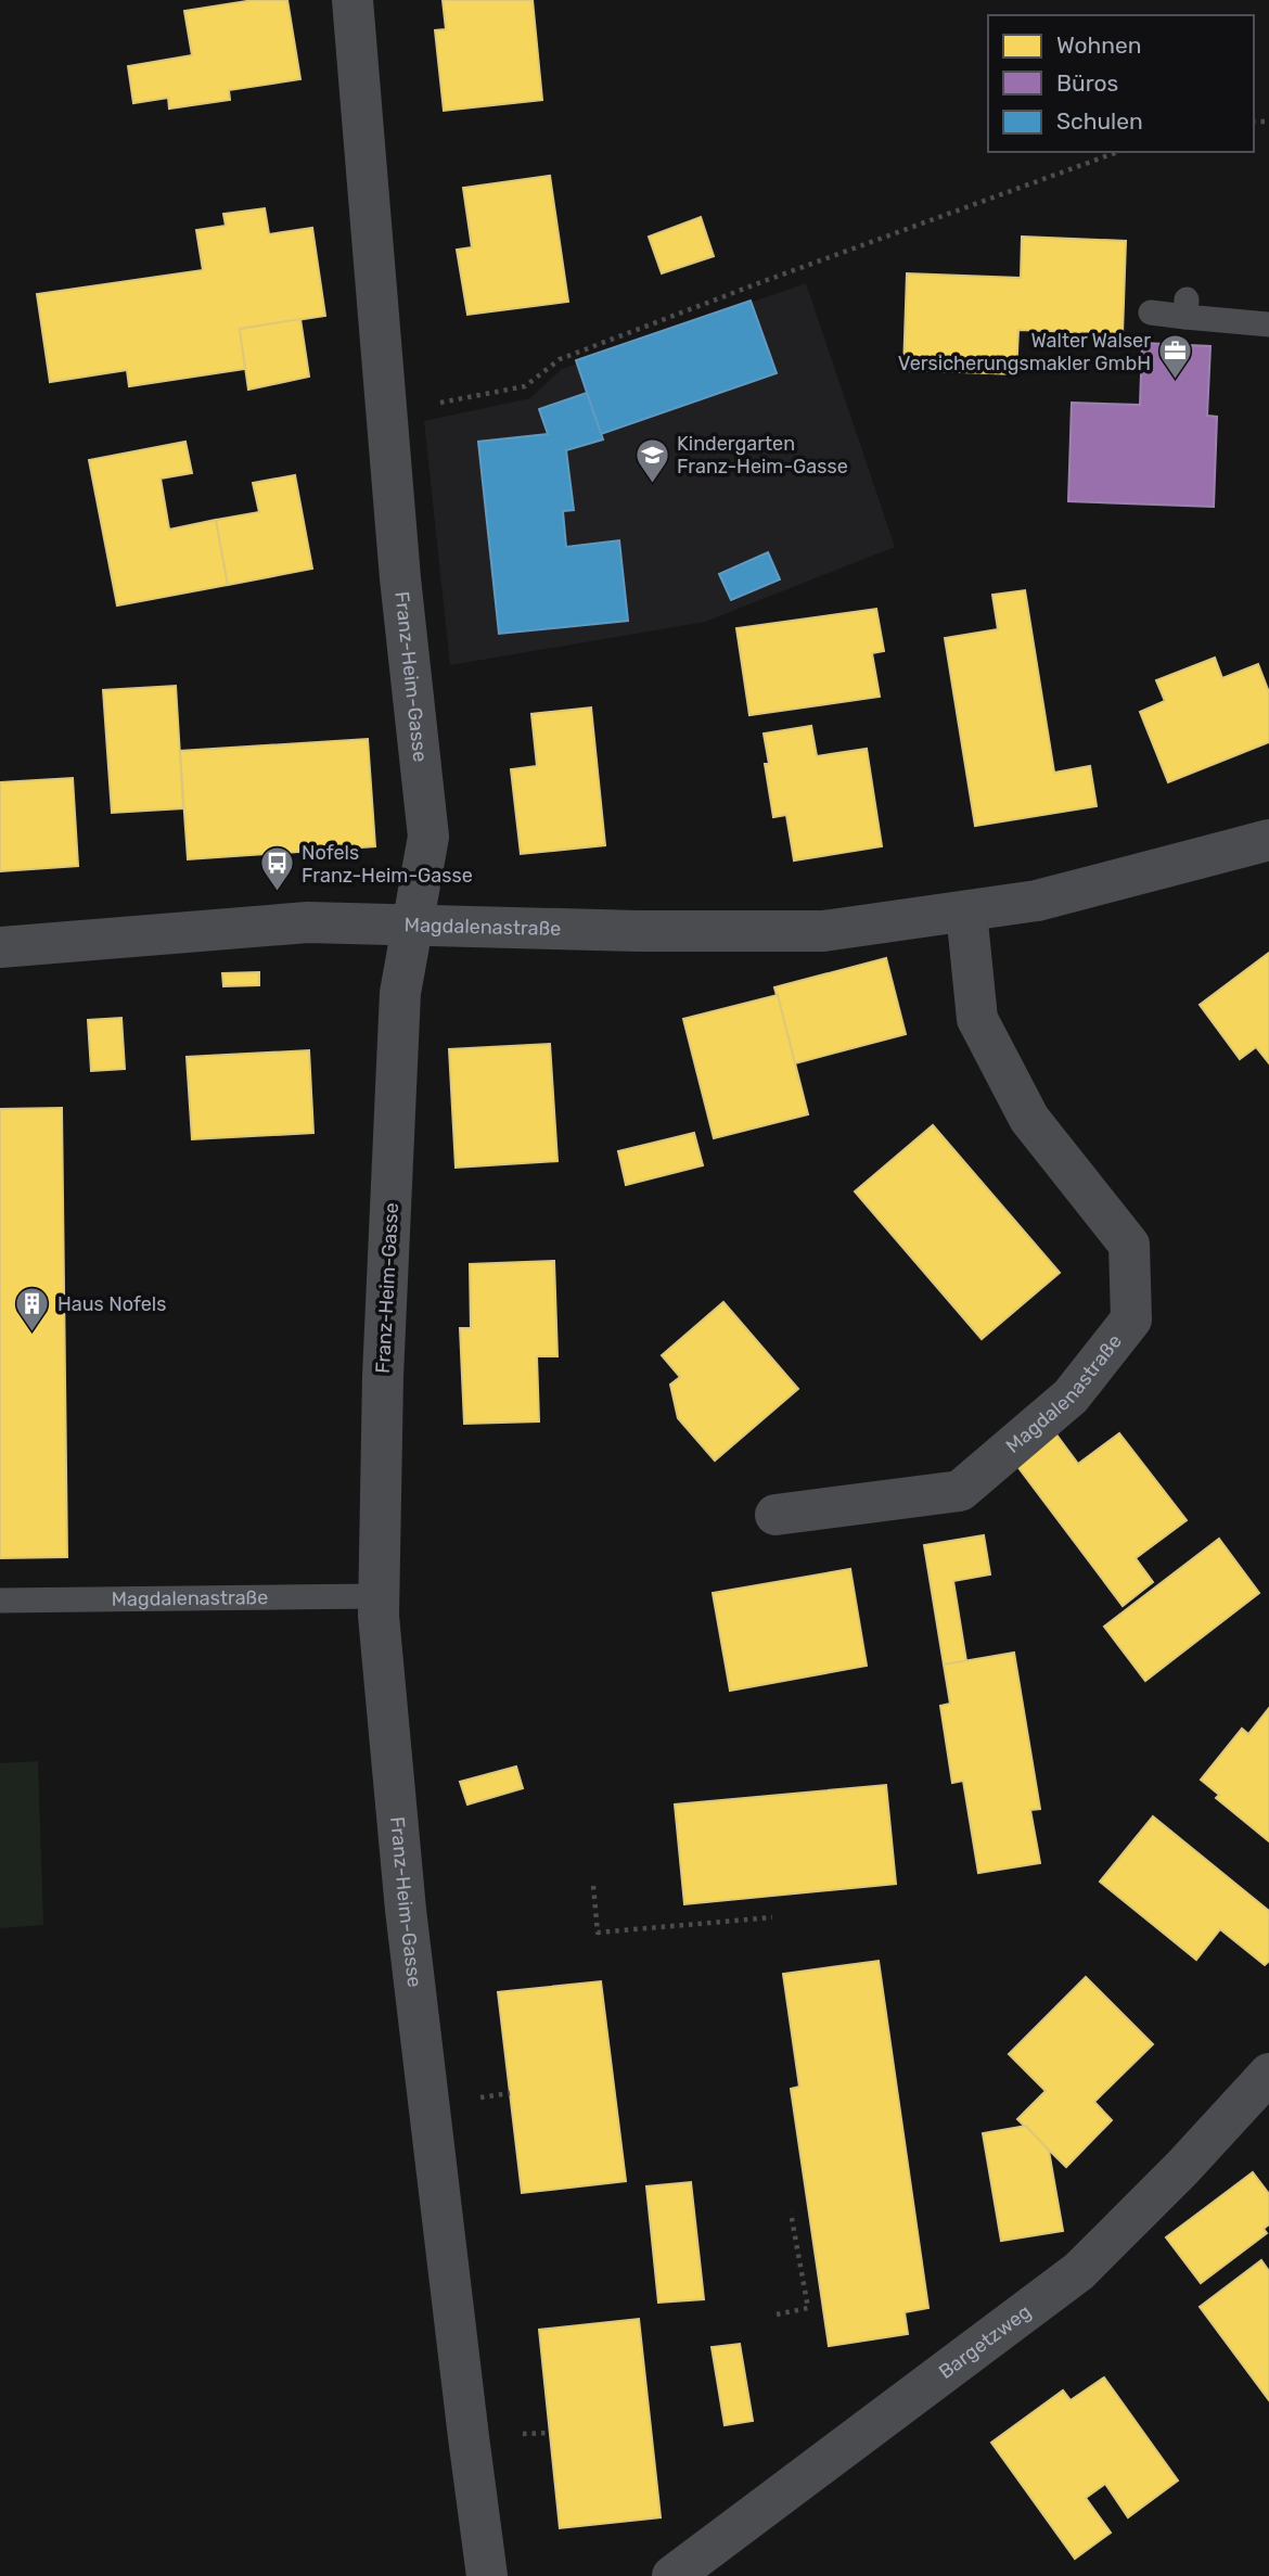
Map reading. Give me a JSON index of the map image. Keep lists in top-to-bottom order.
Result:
{
  "streets": {
    "street": ["Franz-Heim-Gasse", "Magdalenastraße", "Bargetzweg"]
  },
  "crossings": [
    ["Franz-Heim-Gasse", "Magdalenastraße"]
  ],
  "places": {
    "office": ["Walter Walser Versicherungsmakler GmbH"],
    "school or university": ["Kindergarten Franz-Heim-Gasse"],
    "bus stop": ["Nofels Franz-Heim-Gasse"],
    "building": ["Haus Nofels"]
  },
  "legend": ["Wohnen", "Büros", "Schulen"]
}
